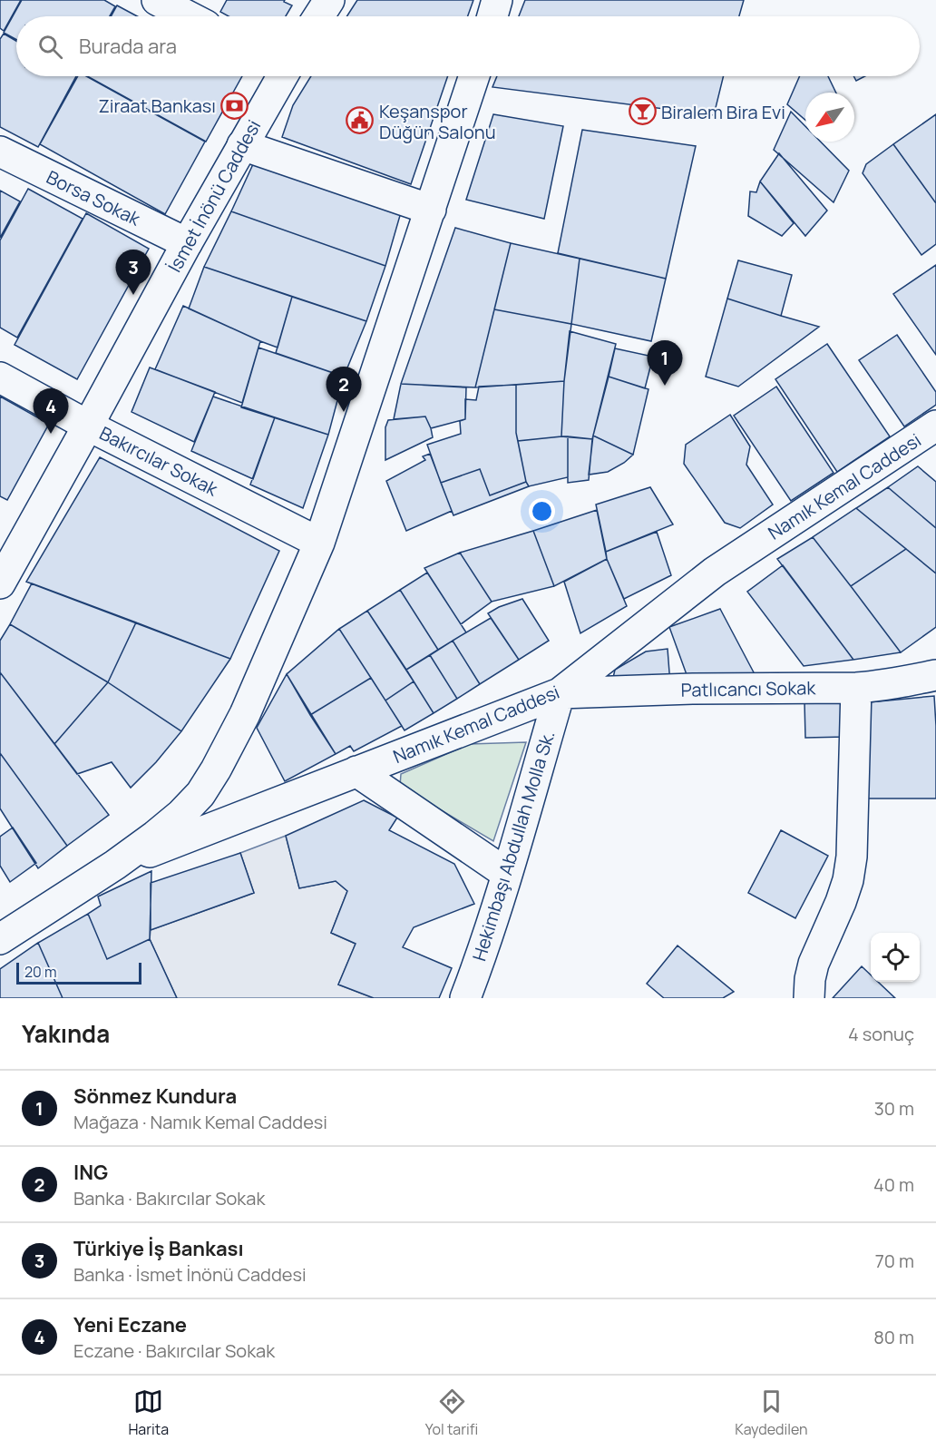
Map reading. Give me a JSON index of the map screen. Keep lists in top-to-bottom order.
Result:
{
  "streets": {
    "street": [
      "İsmet İnönü Caddesi",
      "Borsa Sokak",
      "Bakırcılar Sokak",
      "Namık Kemal Caddesi",
      "Patlıcancı Sokak",
      "Hekimbaşı Abdullah Molla Sk."
    ]
  },
  "crossings": [
    ["İsmet İnönü Caddesi", "Borsa Sokak"],
    ["İsmet İnönü Caddesi", "Bakırcılar Sokak"],
    ["Namık Kemal Caddesi", "Patlıcancı Sokak"],
    ["Namık Kemal Caddesi", "Hekimbaşı Abdullah Molla Sk."],
    ["Patlıcancı Sokak", "Hekimbaşı Abdullah Molla Sk."]
  ],
  "places": {
    "bank": ["Ziraat Bankası"],
    "bar": ["Biralem Bira Evi"],
    "public building": ["Keşanspor Düğün Salonu"]
  },
  "scale_bar": "20 m",
  "north": "bottom left",
  "page": {
    "search": "Burada ara",
    "pins": [
      "3",
      "1",
      "2",
      "4"
    ],
    "scale": "20 m",
    "heading": ["Yakında", "4 sonuç"],
    "list": [
      {
        "mark": "1",
        "name": "Sönmez Kundura",
        "note": "Mağaza · Namık Kemal Caddesi",
        "value": "30 m"
      },
      {
        "mark": "2",
        "name": "ING",
        "note": "Banka · Bakırcılar Sokak",
        "value": "40 m"
      },
      {
        "mark": "3",
        "name": "Türkiye İş Bankası",
        "note": "Banka · İsmet İnönü Caddesi",
        "value": "70 m"
      },
      {
        "mark": "4",
        "name": "Yeni Eczane",
        "note": "Eczane · Bakırcılar Sokak",
        "value": "80 m"
      }
    ],
    "nav": ["Harita", "Yol tarifi", "Kaydedilen"]
  }
}
